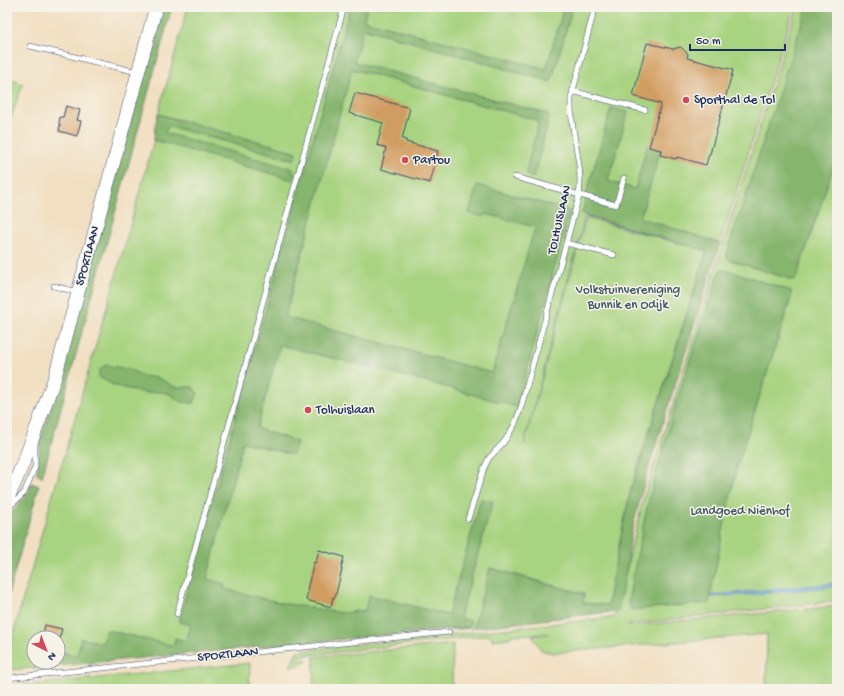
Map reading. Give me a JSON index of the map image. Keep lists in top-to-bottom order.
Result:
{
  "streets": {
    "street": ["SPORTLAAN"],
    "lane": ["TOLHUISLAAN"]
  },
  "parks": ["Volkstuinvereniging Bunnik en Odijk", "Landgoed Niënhof"],
  "places": ["Sporthal de Tol", "Partou", "Tolhuislaan"],
  "scale_bar": "50 m",
  "north": "bottom right"
}
